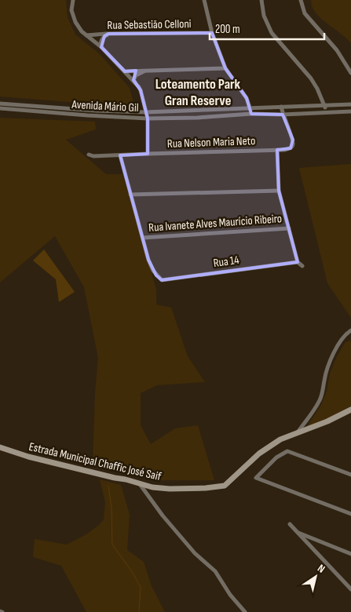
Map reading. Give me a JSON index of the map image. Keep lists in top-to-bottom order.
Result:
{
  "streets": {
    "street": [
      "Rua Sebastião Celloni",
      "Avenida Mário Gil",
      "Rua Nelson Maria Neto",
      "Rua lvanete Alves Maurício Ribeiro",
      "Rua 14",
      "Estrada Municipal Chaffic José Saif"
    ]
  },
  "crossings": [
    ["Avenida Mário Gil", "Rua Nelson Maria Neto"],
    ["Rua lvanete Alves Maurício Ribeiro", "Rua 14"]
  ],
  "districts": ["Loteamento Park Gran Reserve"],
  "scale_bar": "200 m",
  "north": "top right"
}
